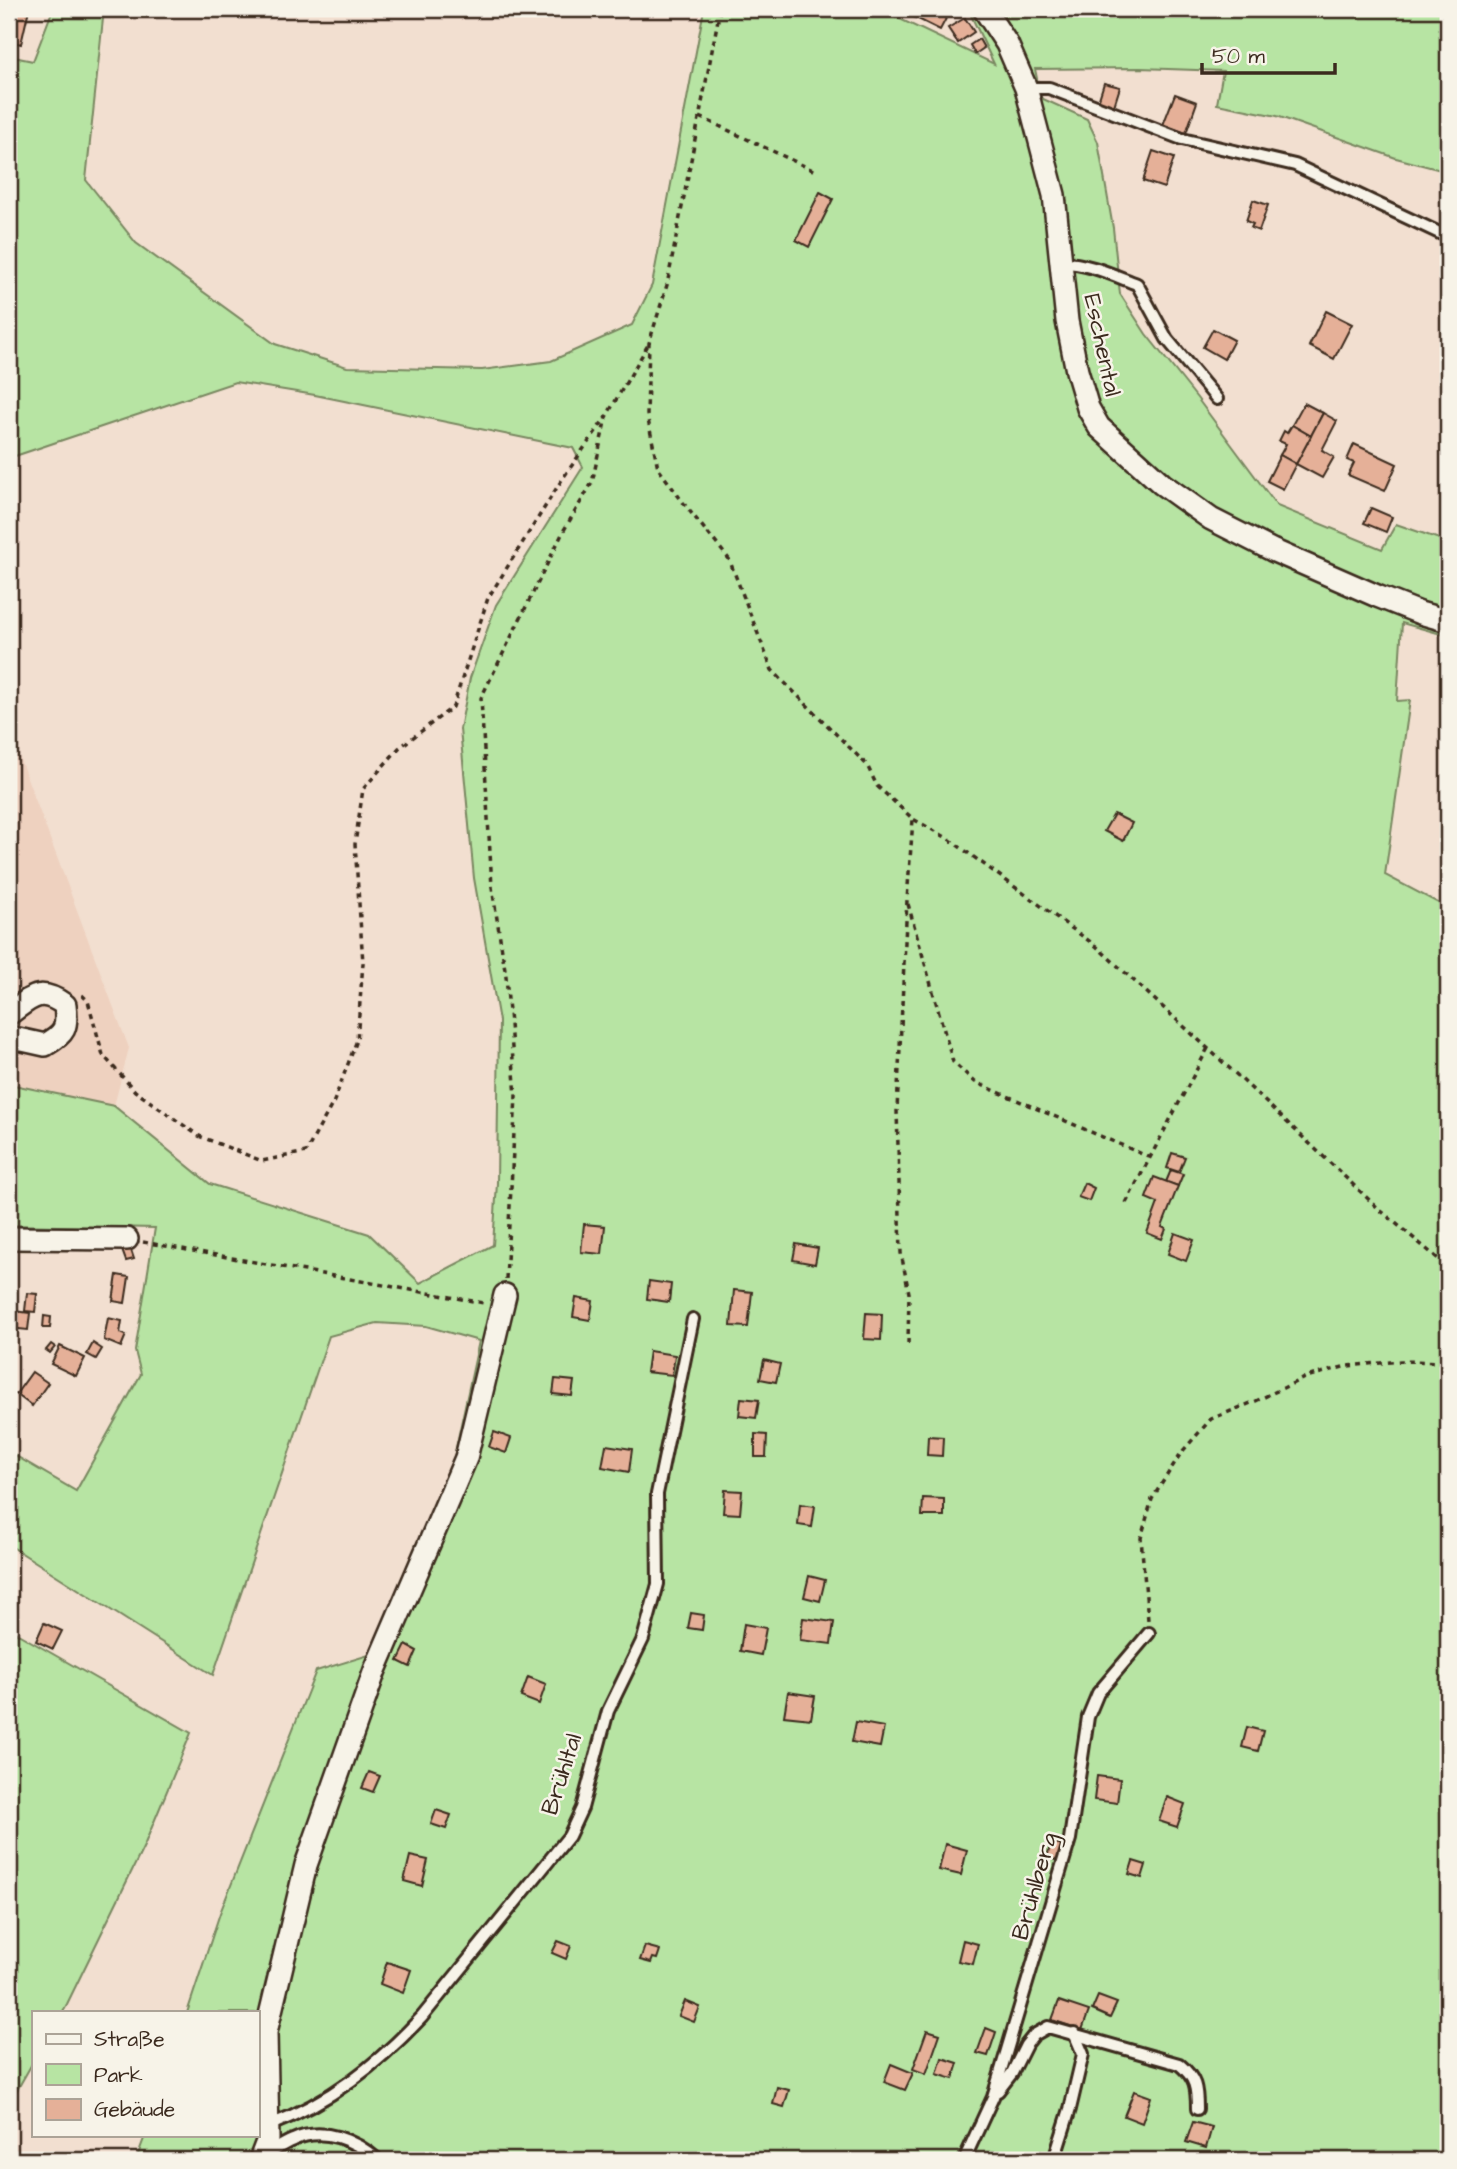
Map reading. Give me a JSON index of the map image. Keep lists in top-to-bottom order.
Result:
{
  "streets": {
    "street": ["Eschental"],
    "lane": ["Brühltal", "Brühlberg"]
  },
  "legend": ["Straße", "Park", "Gebäude"],
  "scale_bar": "50 m"
}
